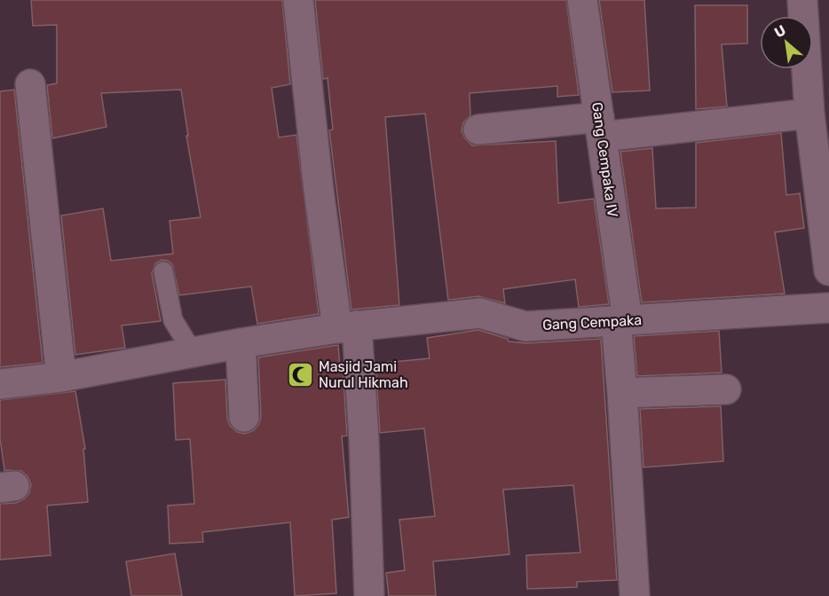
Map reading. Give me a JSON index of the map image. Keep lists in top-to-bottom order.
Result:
{
  "streets": {
    "street": ["Gang Cempaka IV", "Gang Cempaka"]
  },
  "crossings": [
    ["Gang Cempaka IV", "Gang Cempaka"]
  ],
  "places": {
    "mosque": ["Masjid Jami Nurul Hikmah"]
  },
  "north": "top left"
}
